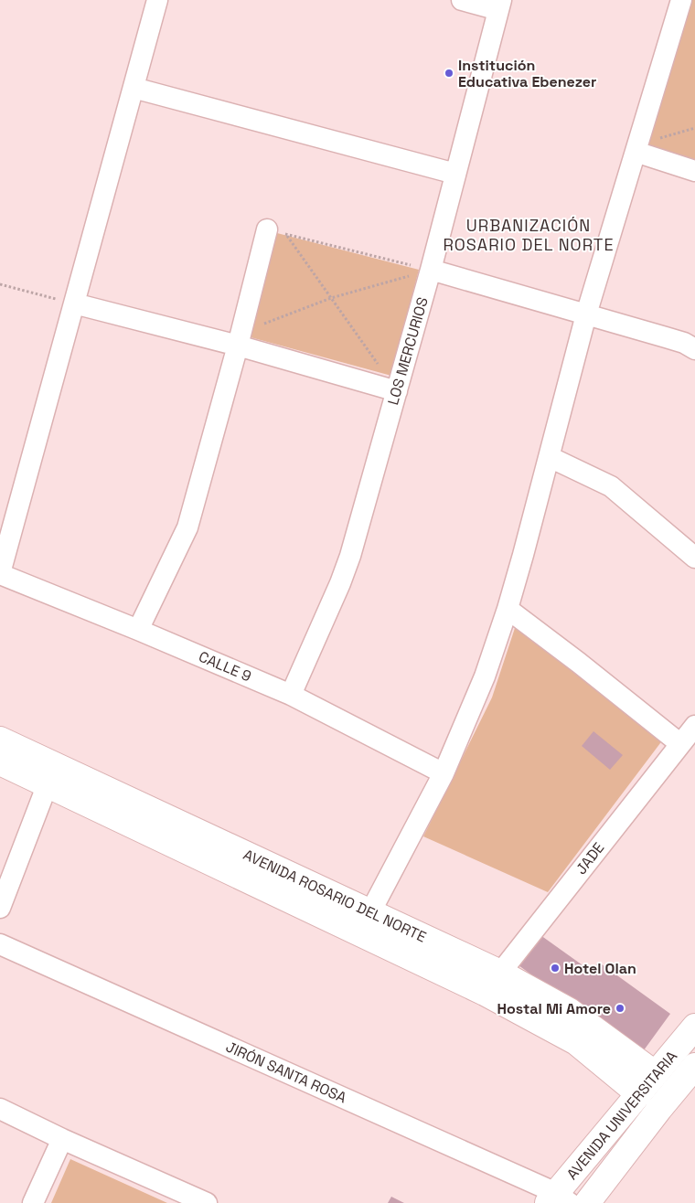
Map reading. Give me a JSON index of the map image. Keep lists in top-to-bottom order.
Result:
{
  "streets": {
    "street": [
      "LOS MERCURIOS",
      "CALLE 9",
      "JADE",
      "AVENIDA ROSARIO DEL NORTE",
      "JIRÓN SANTA ROSA",
      "AVENIDA UNIVERSITARIA"
    ]
  },
  "crossings": [
    ["LOS MERCURIOS", "CALLE 9"],
    ["JADE", "AVENIDA ROSARIO DEL NORTE"],
    ["AVENIDA ROSARIO DEL NORTE", "AVENIDA UNIVERSITARIA"],
    ["JIRÓN SANTA ROSA", "AVENIDA UNIVERSITARIA"]
  ],
  "districts": ["URBANIZACIÓN ROSARIO DEL NORTE"],
  "places": ["Institución Educativa Ebenezer", "Hotel Olan", "Hostal Mi Amore"]
}
